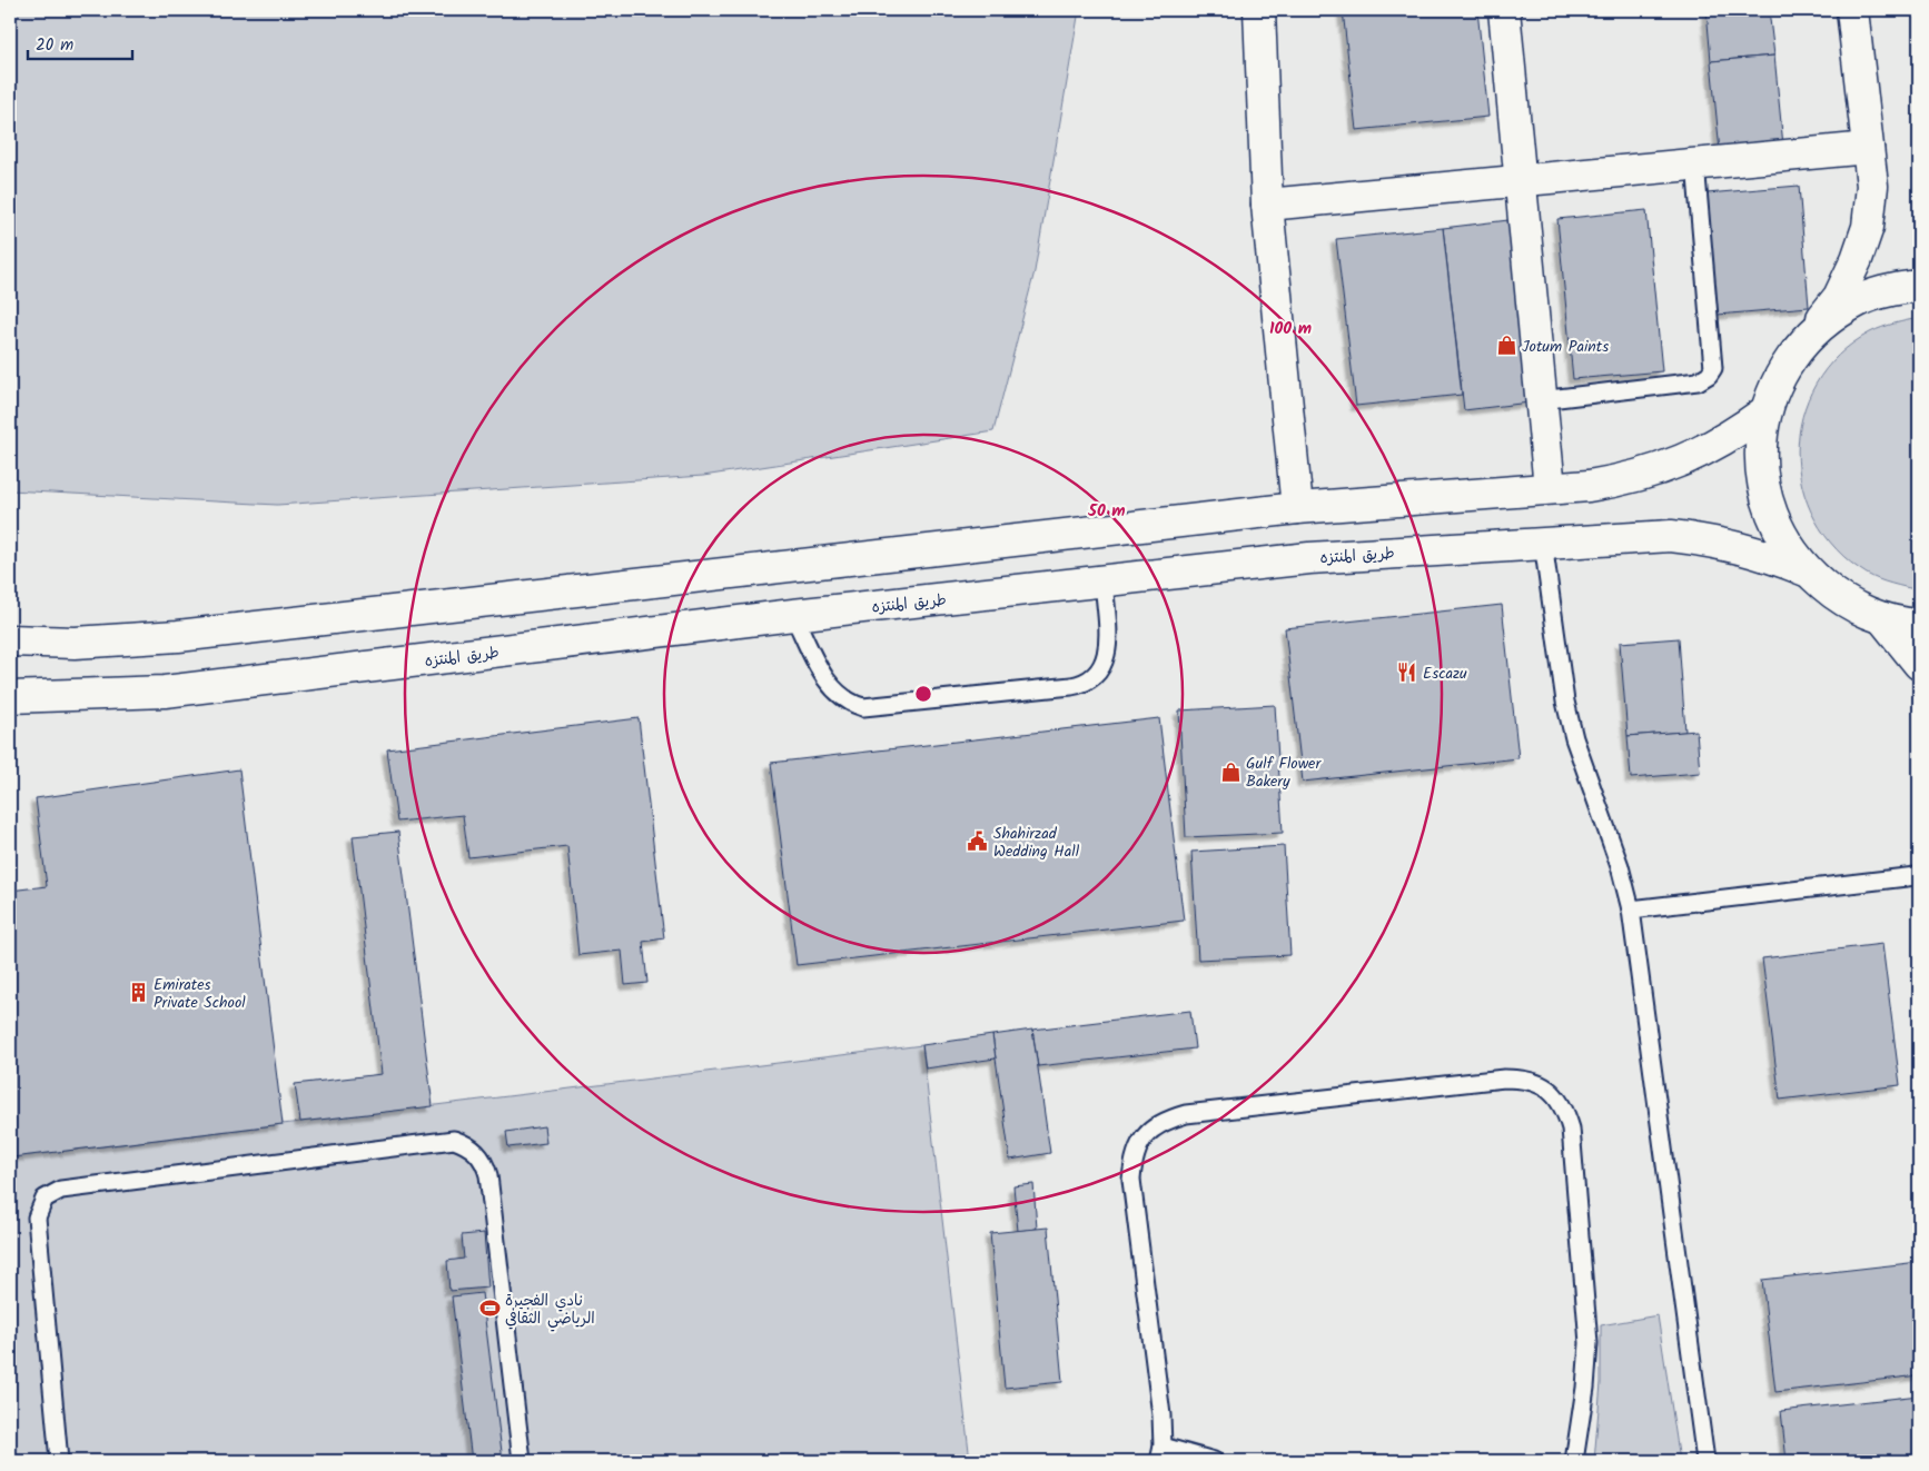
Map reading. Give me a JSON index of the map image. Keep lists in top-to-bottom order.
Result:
{
  "streets": {
    "street": ["طريق المنتزه"]
  },
  "places": {
    "shop": ["Jotum Paints", "Gulf Flower Bakery"],
    "restaurant": ["Escazu"],
    "public building": ["Shahirzad Wedding Hall"],
    "building": ["Emirates Private School"],
    "sports": ["نادي الفجيرة الرياضي الثقافي"]
  },
  "scale_bar": "20 m",
  "rings": ["100 m", "50 m"]
}
